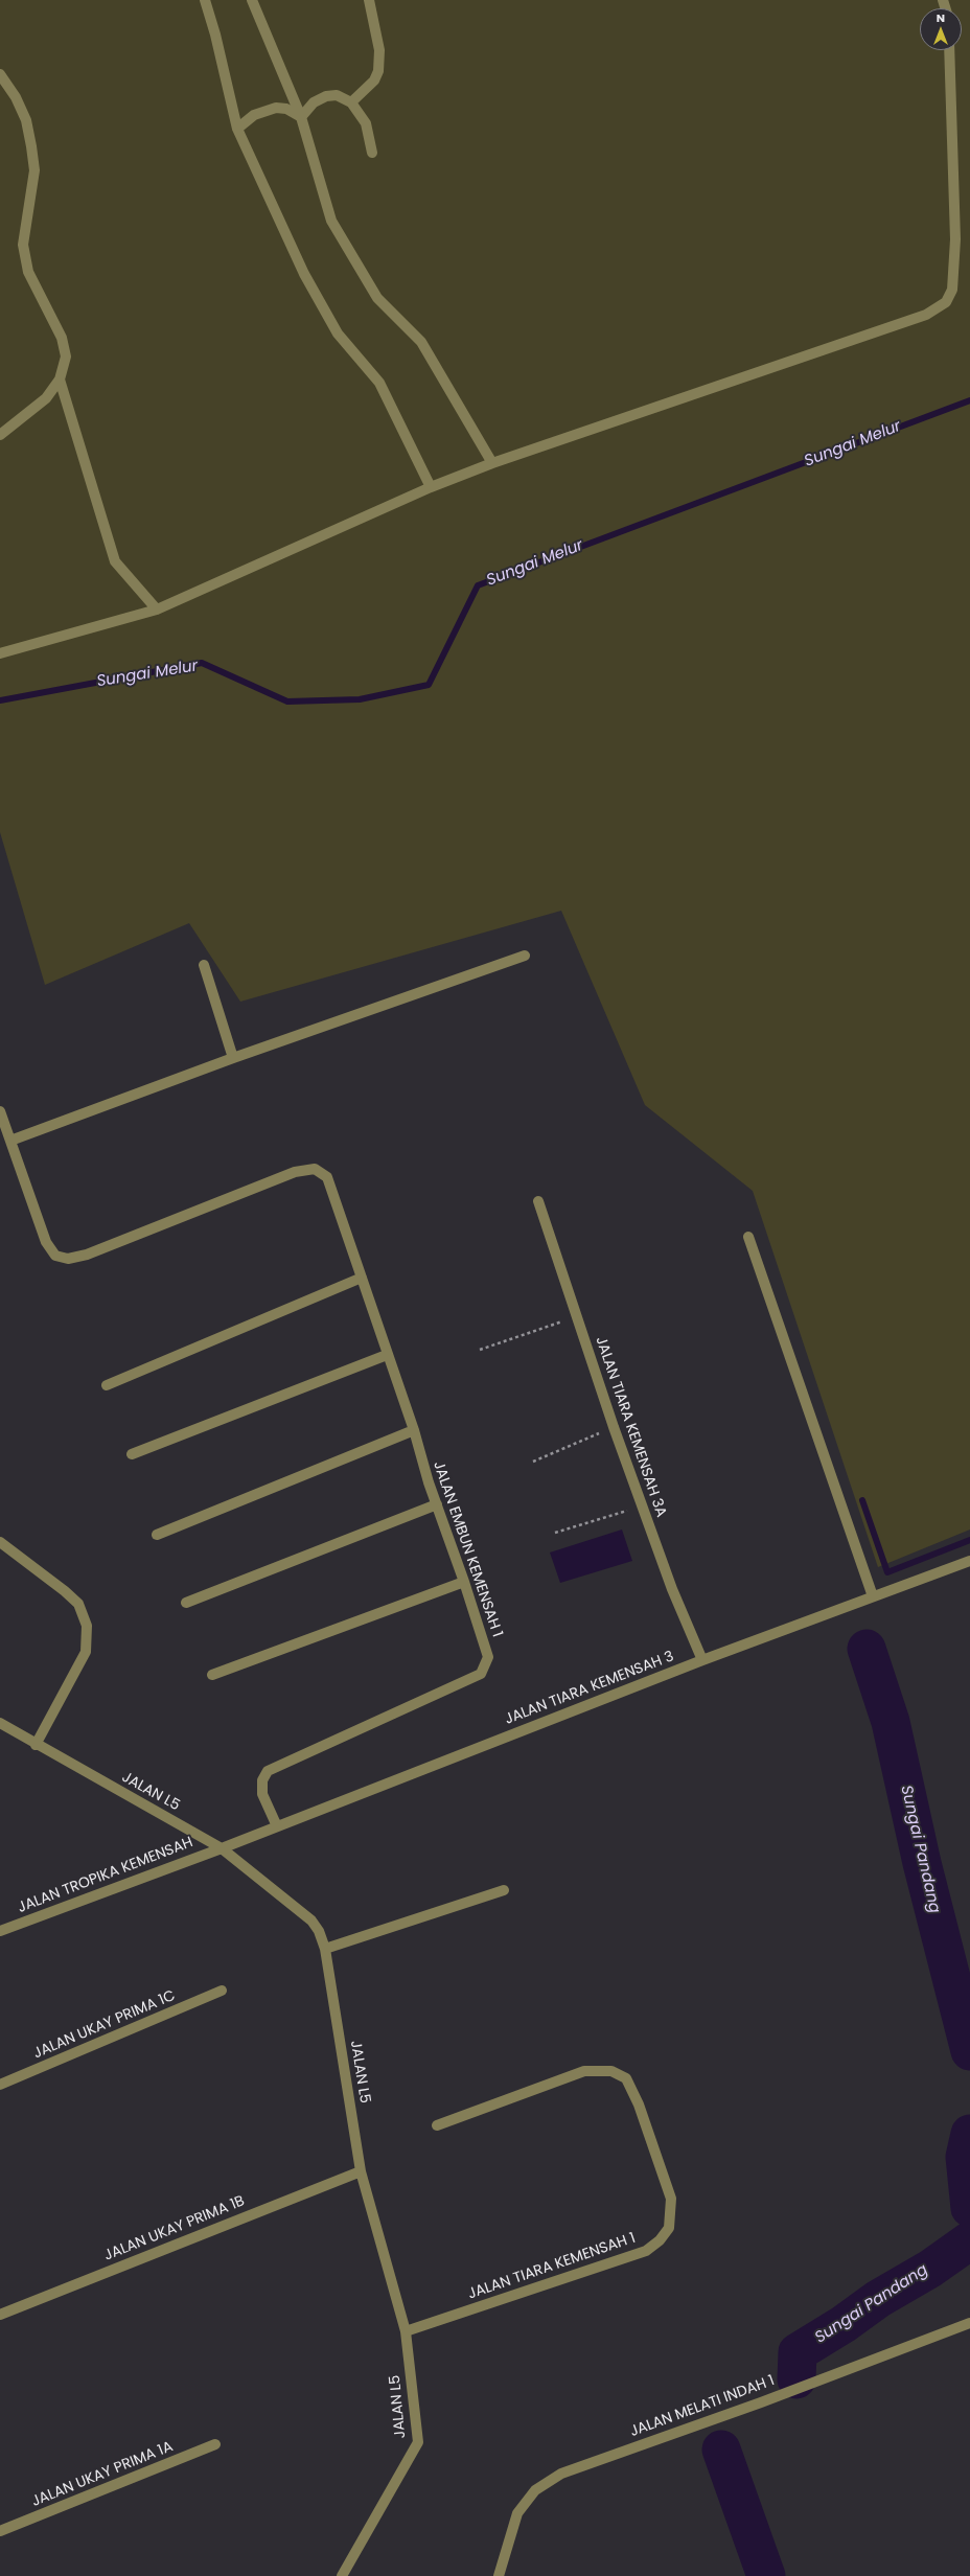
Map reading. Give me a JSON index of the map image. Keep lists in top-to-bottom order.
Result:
{
  "streets": {
    "street": [
      "JALAN TIARA KEMENSAH 3A",
      "JALAN EMBUN KEMENSAH 1",
      "JALAN TIARA KEMENSAH 3",
      "JALAN L5",
      "JALAN TROPIKA KEMENSAH",
      "JALAN UKAY PRIMA 1C",
      "JALAN UKAY PRIMA 1B",
      "JALAN TIARA KEMENSAH 1",
      "JALAN MELATI INDAH 1",
      "JALAN UKAY PRIMA 1A"
    ]
  },
  "crossings": [
    ["JALAN TIARA KEMENSAH 3A", "JALAN TIARA KEMENSAH 3"],
    ["JALAN EMBUN KEMENSAH 1", "JALAN TIARA KEMENSAH 3"],
    ["JALAN TIARA KEMENSAH 3", "JALAN L5"],
    ["JALAN TIARA KEMENSAH 3", "JALAN TROPIKA KEMENSAH"],
    ["JALAN L5", "JALAN TROPIKA KEMENSAH"],
    ["JALAN L5", "JALAN UKAY PRIMA 1B"],
    ["JALAN L5", "JALAN TIARA KEMENSAH 1"]
  ],
  "water": ["Sungai Melur", "Sungai Pandang"],
  "north": "top"
}
